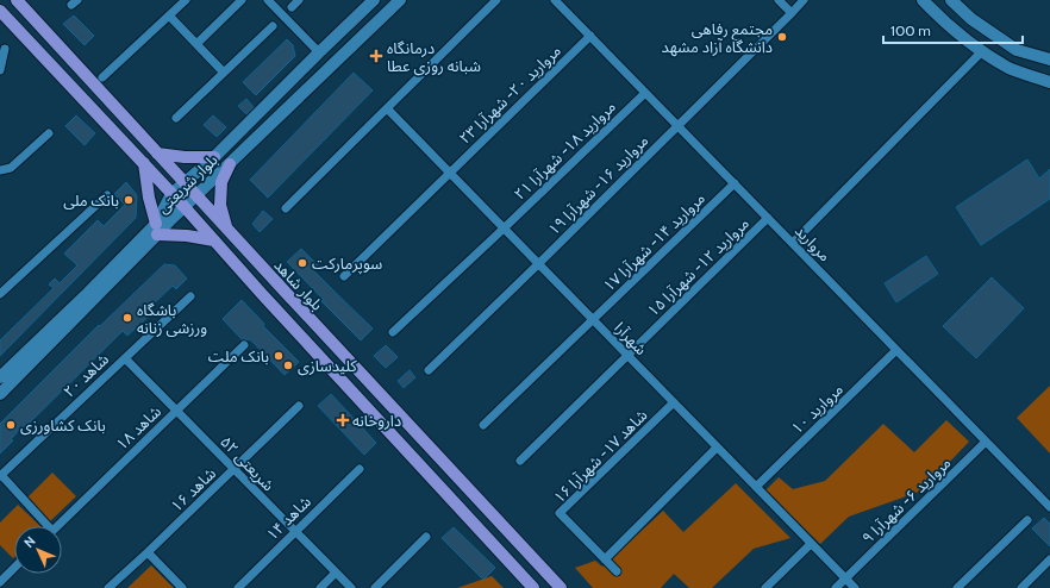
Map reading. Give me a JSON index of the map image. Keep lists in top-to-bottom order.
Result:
{
  "streets": {
    "main road": ["بلوار شریعتی", "بلوار شاهد"],
    "street": [
      "مروارید ۲۰- شهرآرا ۲۳",
      "مروارید ۱۸- شهرآرا ۲۱",
      "مروارید ۱۶- شهرآرا ۱۹",
      "مروارید ۱۴- شهرآرا ۱۷",
      "مروارید",
      "مروارید ۱۲- شهرآرا ۱۵",
      "شهرآرا",
      "شاهد ۲۰",
      "مروارید ۱۰",
      "شاهد ۱۸",
      "شاهد ۱۷- شهرآرا ۱۶",
      "شریعتی ۵۲",
      "شاهد ۱۶",
      "مروارید ۶- شهرآرا ۹",
      "شاهد ۱۴"
    ]
  },
  "crossings": [
    ["مروارید ۲۰- شهرآرا ۲۳", "مروارید"],
    ["مروارید ۲۰- شهرآرا ۲۳", "شهرآرا"],
    ["مروارید ۱۸- شهرآرا ۲۱", "مروارید"],
    ["مروارید ۱۸- شهرآرا ۲۱", "شهرآرا"],
    ["بلوار شریعتی", "بلوار شاهد"],
    ["مروارید ۱۶- شهرآرا ۱۹", "مروارید"],
    ["مروارید ۱۶- شهرآرا ۱۹", "شهرآرا"],
    ["مروارید ۱۴- شهرآرا ۱۷", "مروارید"],
    ["مروارید ۱۴- شهرآرا ۱۷", "شهرآرا"],
    ["مروارید", "مروارید ۱۲- شهرآرا ۱۵"],
    ["مروارید", "مروارید ۱۰"],
    ["مروارید", "مروارید ۶- شهرآرا ۹"],
    ["مروارید ۱۲- شهرآرا ۱۵", "شهرآرا"],
    ["شهرآرا", "مروارید ۱۰"],
    ["شهرآرا", "شاهد ۱۷- شهرآرا ۱۶"],
    ["شهرآرا", "مروارید ۶- شهرآرا ۹"],
    ["شاهد ۲۰", "شریعتی ۵۲"],
    ["شاهد ۱۸", "شریعتی ۵۲"],
    ["شریعتی ۵۲", "شاهد ۱۶"],
    ["شریعتی ۵۲", "شاهد ۱۴"]
  ],
  "places": {
    "other": [
      "مجتمع رفاهی دانشگاه آزاد مشهد",
      "بانک ملی",
      "سوپرمارکت",
      "باشگاه ورزشی زنانه",
      "بانک ملت",
      "کلیدسازی",
      "بانک کشاورزی"
    ],
    "health": ["درمانگاه شبانه روزی عطا", "داروخانه"]
  },
  "scale_bar": "100 m",
  "north": "top left"
}
